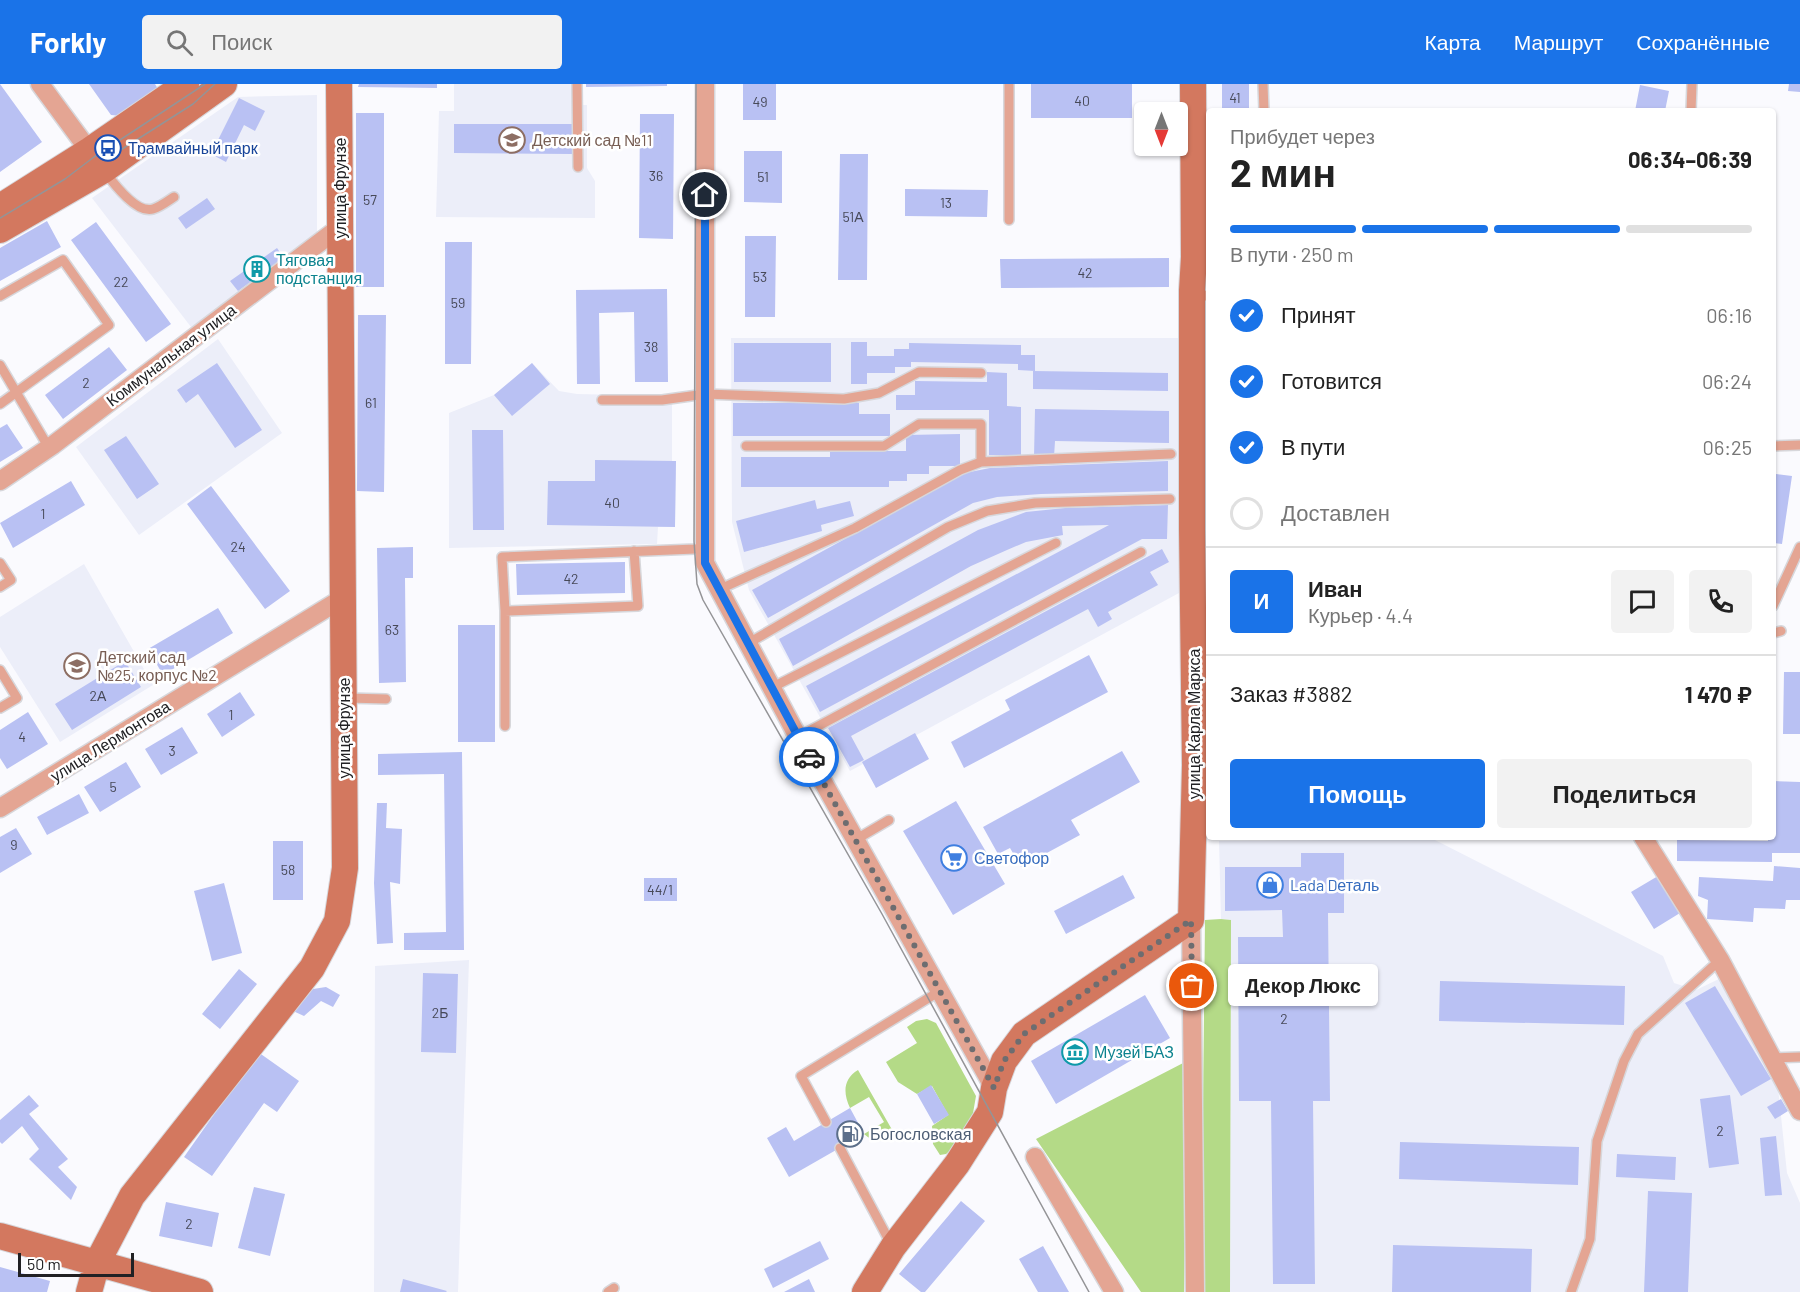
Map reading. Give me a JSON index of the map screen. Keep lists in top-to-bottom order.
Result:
{
  "streets": {
    "street": [
      "улица Фрунзе",
      "Коммунальная улица",
      "улица Карла Маркса",
      "улица Лермонтова"
    ]
  },
  "crossings": [
    ["улица Фрунзе", "Коммунальная улица"],
    ["улица Фрунзе", "улица Лермонтова"]
  ],
  "places": {
    "school or university": ["Детский сад №11", "Детский сад №25, корпус №2"],
    "bus stop": ["Трамвайный парк"],
    "building": ["Тяговая подстанция"],
    "supermarket": ["Светофор"],
    "shop": ["Lada Dеталь"],
    "other": ["Декор Люкс"],
    "museum": ["Музей БАЗ"],
    "fuel station": ["Богословская"]
  },
  "house_numbers": [
    "41",
    "40",
    "49",
    "36",
    "51",
    "57",
    "13",
    "51А",
    "42",
    "53",
    "22",
    "59",
    "38",
    "2",
    "61",
    "40",
    "1",
    "24",
    "42",
    "63",
    "2А",
    "1",
    "4",
    "3",
    "5",
    "9",
    "58",
    "44/1",
    "2Б",
    "2",
    "2",
    "2"
  ],
  "scale_bar": "50 m",
  "north": "bottom",
  "page": {
    "header": "Forkly",
    "search": "Поиск",
    "nav": ["Карта", "Маршрут", "Сохранённые"],
    "heading": ["2 мин", "Прибудет через", "06:34–06:39"],
    "panel": [
      "Иван",
      "Курьер · 4.4",
      "Заказ #3882",
      "1 470 ₽"
    ],
    "bar": "В пути · 250 m",
    "list": [
      ["Принят", "06:16"],
      ["Готовится", "06:24"],
      ["В пути", "06:25"],
      "Доставлен"
    ],
    "round": "И",
    "buttons": ["Помощь", "Поделиться"],
    "bubble": "Декор Люкс",
    "scale": "50 m"
  }
}
